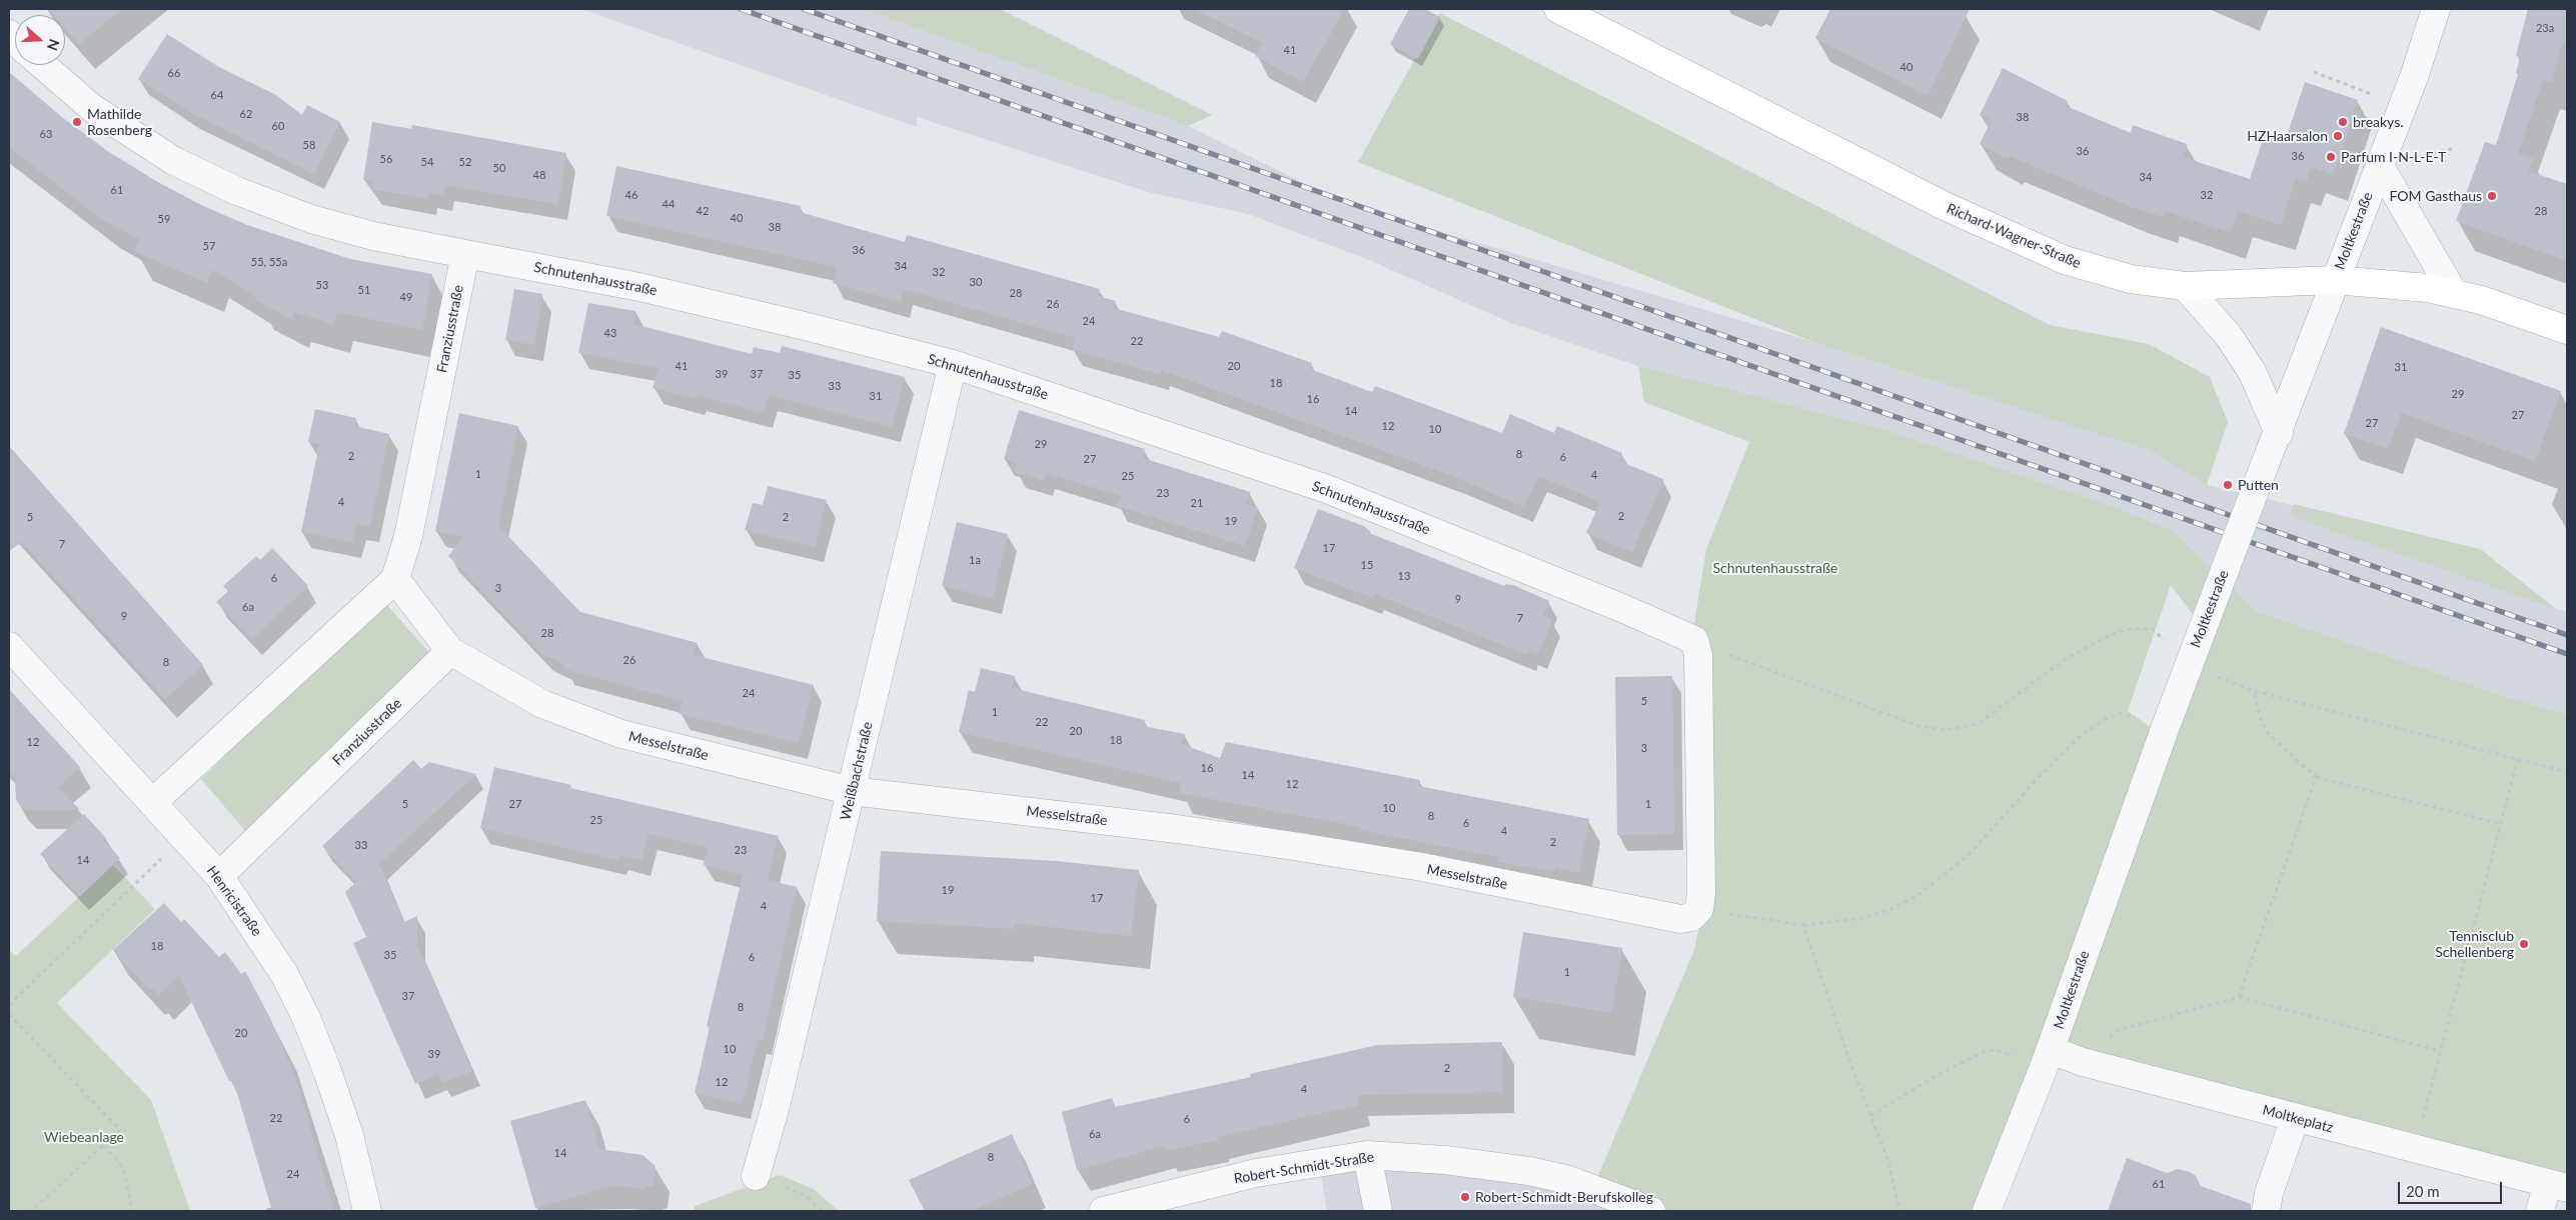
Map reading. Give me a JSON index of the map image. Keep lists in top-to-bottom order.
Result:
{
  "streets": {
    "main road": ["Richard-Wagner-Straße"],
    "street": [
      "Moltkestraße",
      "Schnutenhausstraße",
      "Franziusstraße",
      "Messelstraße",
      "Weißbachstraße",
      "Henricistraße",
      "Moltkeplatz",
      "Robert-Schmidt-Straße"
    ]
  },
  "crossings": [
    ["Moltkestraße", "Richard-Wagner-Straße"],
    ["Moltkestraße", "Moltkeplatz"],
    ["Schnutenhausstraße", "Franziusstraße"],
    ["Schnutenhausstraße", "Weißbachstraße"],
    ["Franziusstraße", "Messelstraße"],
    ["Franziusstraße", "Henricistraße"],
    ["Messelstraße", "Weißbachstraße"]
  ],
  "parks": ["Schnutenhausstraße", "Wiebeanlage"],
  "places": [
    "Mathilde Rosenberg",
    "breakys.",
    "HZHaarsalon",
    "Parfum I-N-L-E-T",
    "FOM Gasthaus",
    "Putten",
    "Tennisclub Schellenberg",
    "Robert-Schmidt-Berufskolleg"
  ],
  "house_numbers": [
    "23a",
    "41",
    "40",
    "66",
    "64",
    "62",
    "38",
    "60",
    "63",
    "58",
    "36",
    "36",
    "56",
    "54",
    "52",
    "50",
    "48",
    "34",
    "61",
    "46",
    "32",
    "44",
    "42",
    "28",
    "40",
    "59",
    "38",
    "57",
    "36",
    "55, 55a",
    "34",
    "32",
    "30",
    "53",
    "51",
    "28",
    "49",
    "26",
    "24",
    "43",
    "22",
    "41",
    "20",
    "31",
    "39",
    "37",
    "35",
    "18",
    "33",
    "29",
    "31",
    "16",
    "14",
    "27",
    "27",
    "12",
    "10",
    "29",
    "8",
    "2",
    "6",
    "27",
    "1",
    "4",
    "25",
    "23",
    "4",
    "21",
    "2",
    "5",
    "2",
    "19",
    "7",
    "17",
    "1a",
    "15",
    "13",
    "6",
    "3",
    "9",
    "6a",
    "9",
    "7",
    "28",
    "26",
    "8",
    "24",
    "5",
    "1",
    "22",
    "20",
    "18",
    "12",
    "3",
    "16",
    "14",
    "12",
    "5",
    "27",
    "1",
    "10",
    "8",
    "25",
    "6",
    "4",
    "2",
    "33",
    "23",
    "14",
    "19",
    "17",
    "4",
    "18",
    "35",
    "6",
    "1",
    "37",
    "8",
    "20",
    "10",
    "39",
    "2",
    "12",
    "4",
    "22",
    "6",
    "6a",
    "14",
    "8",
    "24",
    "61"
  ],
  "scale_bar": "20 m",
  "north": "right"
}
